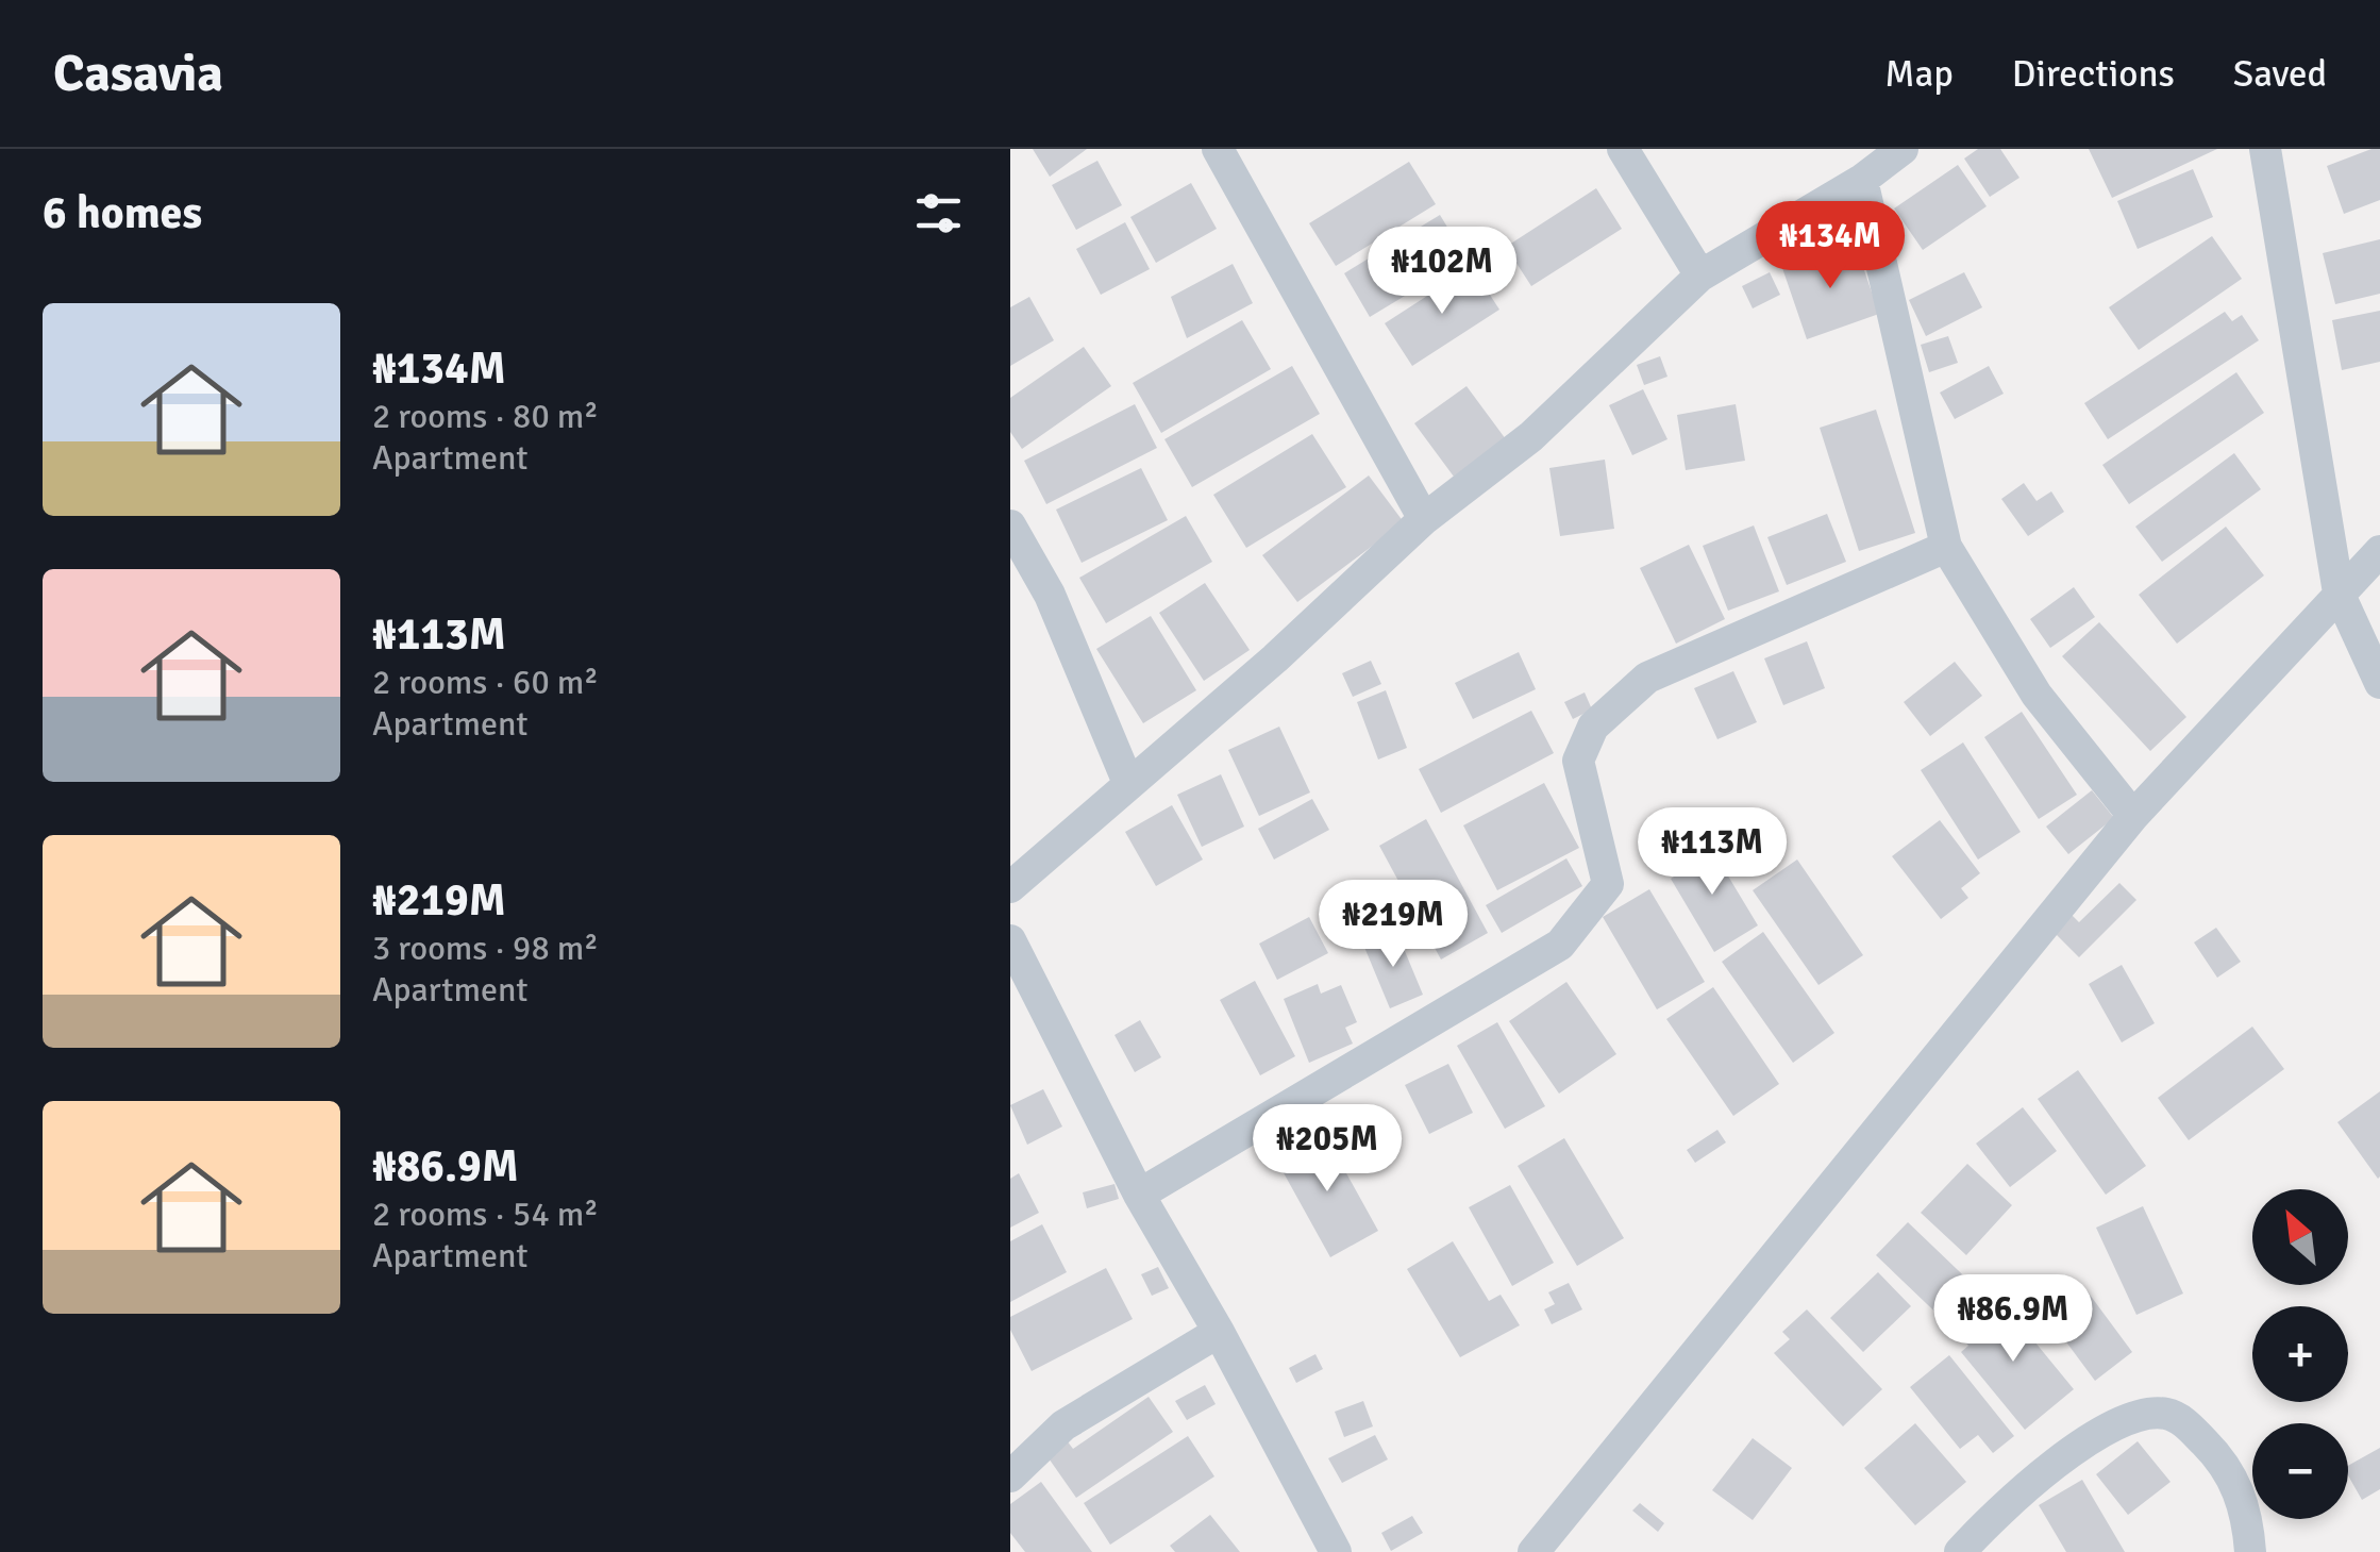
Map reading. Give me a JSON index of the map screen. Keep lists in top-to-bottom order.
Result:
{
  "north": "top left",
  "page": {
    "header": "Casavia",
    "nav": ["Map", "Directions", "Saved"],
    "heading": "6 homes",
    "price": [
      "₦134M",
      "₦102M",
      "₦113M",
      "₦219M",
      "₦205M",
      "₦86.9M"
    ],
    "list": [
      {
        "name": "₦134M",
        "note": "2 rooms · 80 m² · Apartment"
      },
      {
        "name": "₦113M",
        "note": "2 rooms · 60 m² · Apartment"
      },
      {
        "name": "₦219M",
        "note": "3 rooms · 98 m² · Apartment"
      },
      {
        "name": "₦86.9M",
        "note": "2 rooms · 54 m² · Apartment"
      }
    ],
    "map_buttons": ["+", "−"]
  }
}
